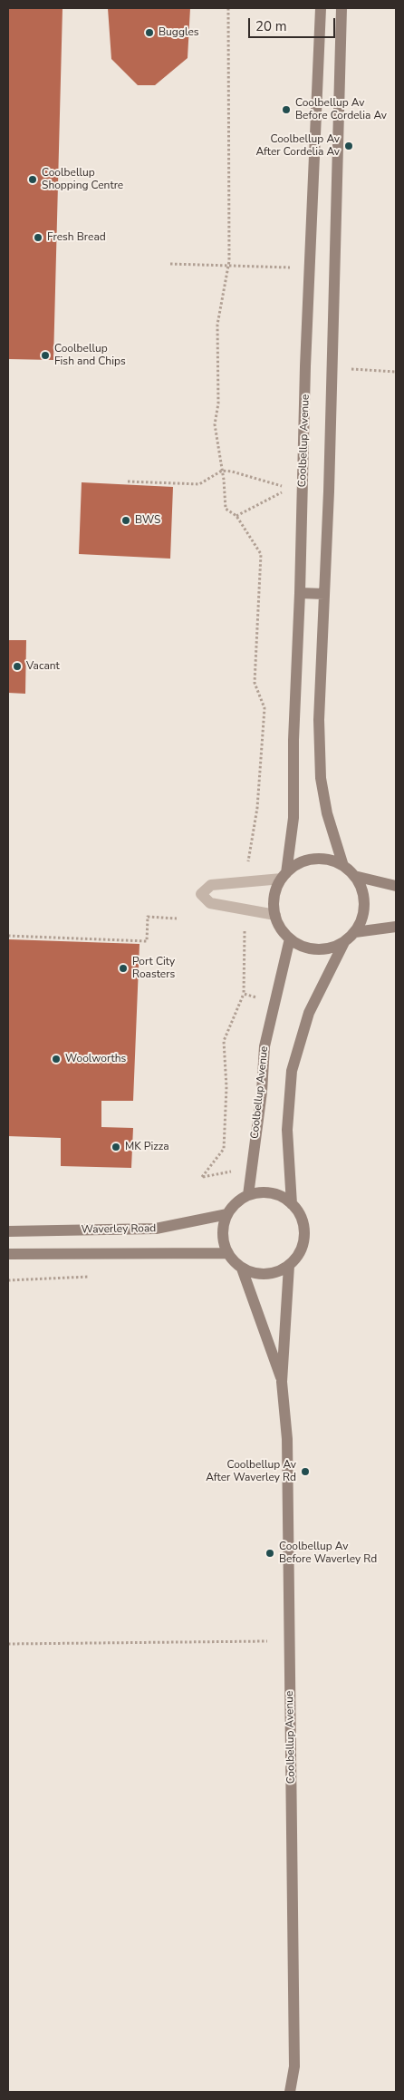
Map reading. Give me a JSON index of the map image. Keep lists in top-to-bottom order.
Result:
{
  "streets": {
    "street": ["Coolbellup Avenue", "Waverley Road"]
  },
  "crossings": [
    ["Coolbellup Avenue", "Waverley Road"]
  ],
  "places": [
    "Buggles",
    "Coolbellup Av Before Cordelia Av",
    "Coolbellup Av After Cordelia Av",
    "Coolbellup Shopping Centre",
    "Fresh Bread",
    "Coolbellup Fish and Chips",
    "BWS",
    "Vacant",
    "Port City Roasters",
    "Woolworths",
    "MK Pizza",
    "Coolbellup Av After Waverley Rd",
    "Coolbellup Av Before Waverley Rd"
  ],
  "scale_bar": "20 m"
}
